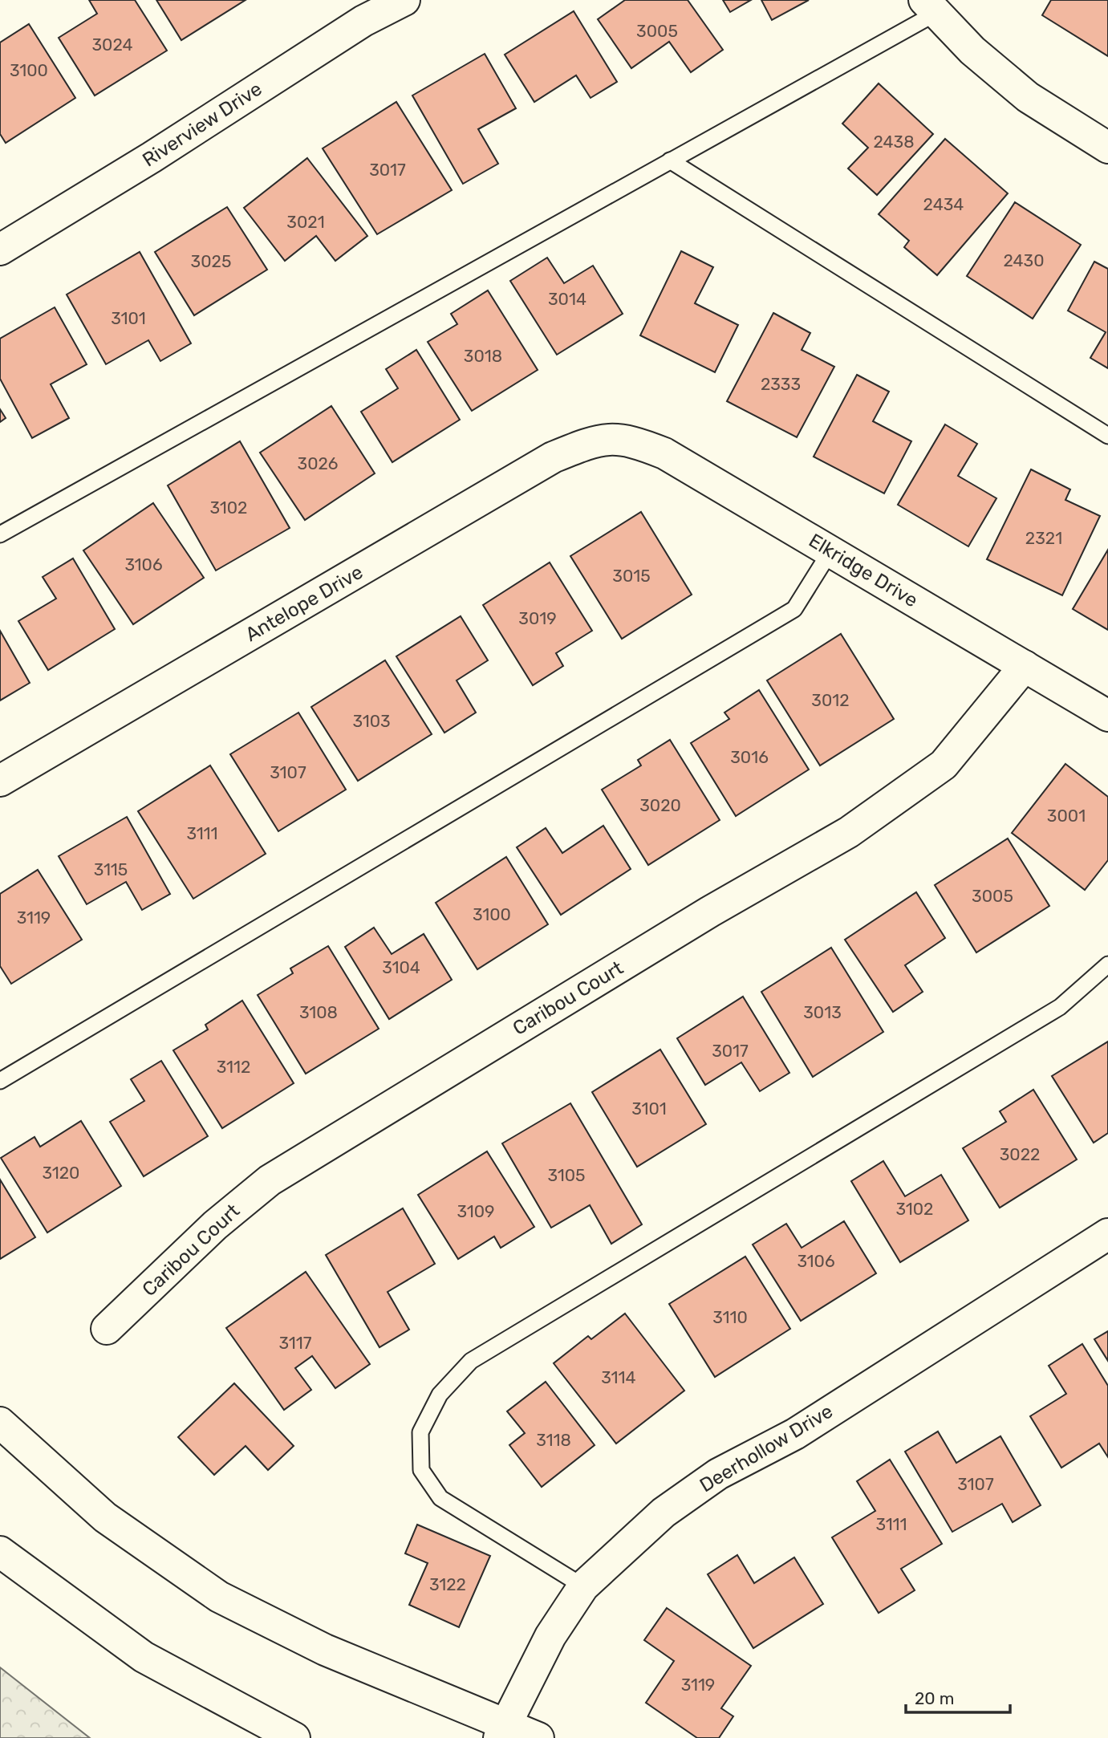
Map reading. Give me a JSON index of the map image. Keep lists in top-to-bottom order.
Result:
{
  "streets": {
    "street": [
      "Riverview Drive",
      "Elkridge Drive",
      "Antelope Drive",
      "Caribou Court",
      "Deerhollow Drive"
    ]
  },
  "crossings": [
    ["Elkridge Drive", "Antelope Drive"],
    ["Elkridge Drive", "Caribou Court"]
  ],
  "house_numbers": [
    "3005",
    "3024",
    "3100",
    "2438",
    "3017",
    "2434",
    "3021",
    "2430",
    "3025",
    "3014",
    "3101",
    "3018",
    "2333",
    "3026",
    "3102",
    "2321",
    "3106",
    "3015",
    "3019",
    "3012",
    "3103",
    "3016",
    "3107",
    "3020",
    "3001",
    "3111",
    "3115",
    "3005",
    "3100",
    "3119",
    "3104",
    "3108",
    "3013",
    "3017",
    "3112",
    "3101",
    "3022",
    "3120",
    "3105",
    "3102",
    "3109",
    "3106",
    "3110",
    "3117",
    "3114",
    "3118",
    "3107",
    "3111",
    "3122",
    "3119"
  ],
  "scale_bar": "20 m"
}
